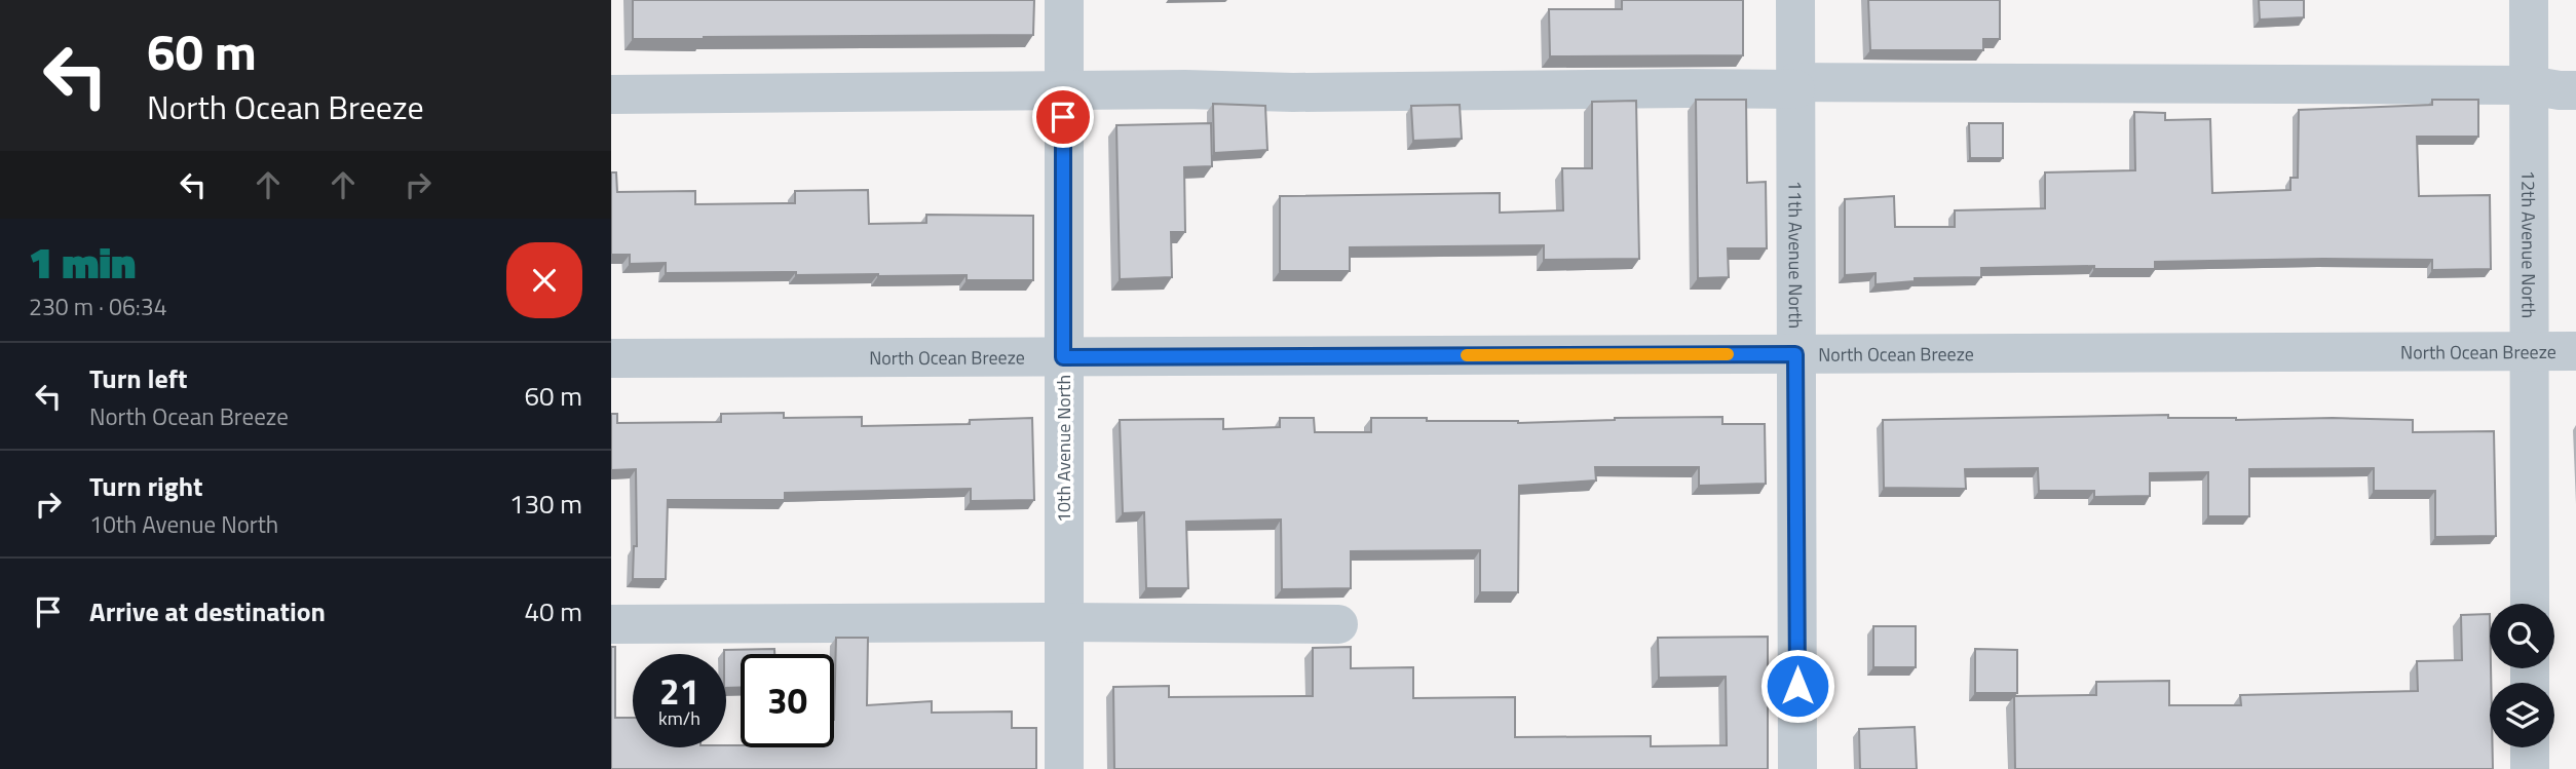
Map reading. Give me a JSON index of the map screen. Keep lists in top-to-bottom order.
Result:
{
  "streets": {
    "street": [
      "12th Avenue North",
      "11th Avenue North",
      "North Ocean Breeze",
      "10th Avenue North"
    ]
  },
  "crossings": [
    ["12th Avenue North", "North Ocean Breeze"],
    ["11th Avenue North", "North Ocean Breeze"],
    ["North Ocean Breeze", "10th Avenue North"]
  ],
  "page": {
    "turn": ["60 m", "North Ocean Breeze"],
    "heading": ["1 min", "230 m · 06:34"],
    "list": [
      {
        "name": "Turn left",
        "note": "North Ocean Breeze",
        "value": "60 m"
      },
      {
        "name": "Turn right",
        "note": "10th Avenue North",
        "value": "130 m"
      },
      {
        "name": "Arrive at destination",
        "value": "40 m"
      }
    ],
    "speed": "21 km/h",
    "limit": "30"
  }
}
